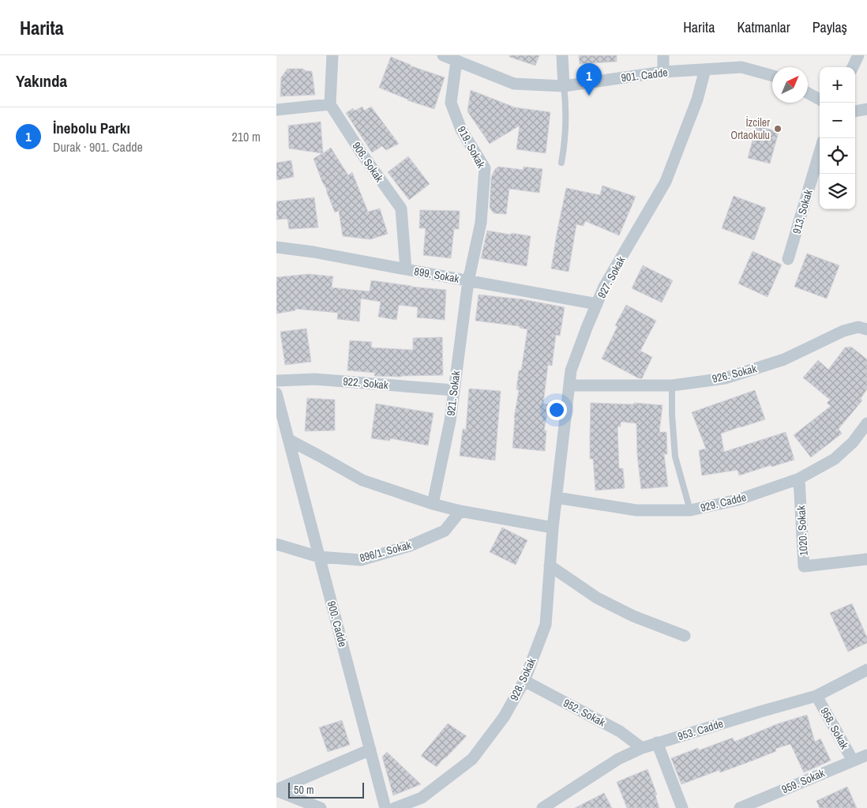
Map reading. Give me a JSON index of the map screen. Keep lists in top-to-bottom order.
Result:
{
  "streets": {
    "street": [
      "901. Cadde",
      "919. Sokak",
      "906. Sokak",
      "913. Sokak",
      "899. Sokak",
      "927. Sokak",
      "926. Sokak",
      "922. Sokak",
      "921. Sokak",
      "929. Cadde",
      "1020. Sokak",
      "896/1. Sokak",
      "900. Cadde",
      "928. Sokak",
      "952. Sokak",
      "958. Sokak",
      "953. Cadde",
      "959. Sokak"
    ]
  },
  "crossings": [
    ["901. Cadde", "919. Sokak"],
    ["901. Cadde", "927. Sokak"],
    ["919. Sokak", "899. Sokak"],
    ["919. Sokak", "921. Sokak"],
    ["906. Sokak", "899. Sokak"],
    ["899. Sokak", "927. Sokak"],
    ["899. Sokak", "921. Sokak"],
    ["927. Sokak", "926. Sokak"],
    ["927. Sokak", "929. Cadde"],
    ["927. Sokak", "928. Sokak"],
    ["922. Sokak", "921. Sokak"],
    ["929. Cadde", "1020. Sokak"],
    ["929. Cadde", "928. Sokak"],
    ["896/1. Sokak", "900. Cadde"],
    ["928. Sokak", "952. Sokak"],
    ["952. Sokak", "953. Cadde"],
    ["958. Sokak", "953. Cadde"],
    ["958. Sokak", "959. Sokak"]
  ],
  "places": ["İzciler Ortaokulu"],
  "scale_bar": "50 m",
  "north": "top right",
  "page": {
    "header": "Harita",
    "nav": ["Harita", "Katmanlar", "Paylaş"],
    "heading": "Yakında",
    "pins": "1",
    "map_buttons": ["+", "−"],
    "list": [
      {
        "mark": "1",
        "name": "İnebolu Parkı",
        "note": "Durak · 901. Cadde",
        "value": "210 m"
      }
    ],
    "scale": "50 m"
  }
}
